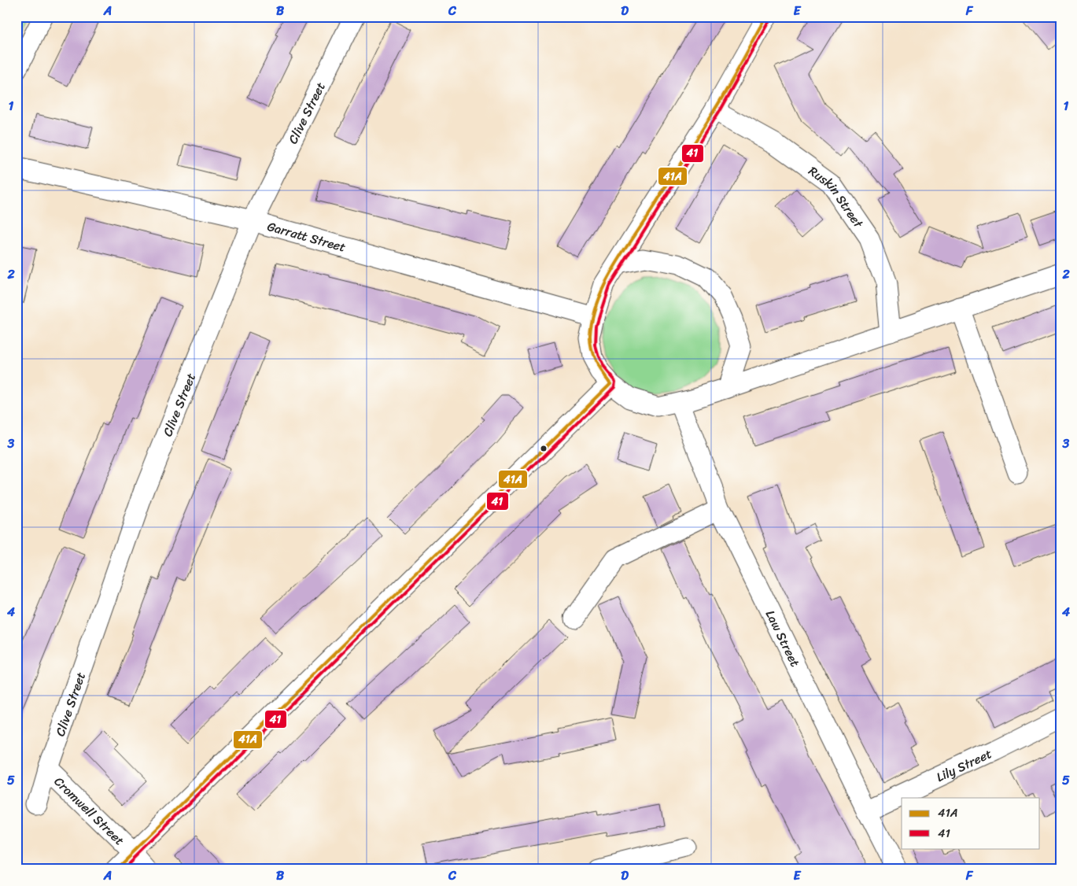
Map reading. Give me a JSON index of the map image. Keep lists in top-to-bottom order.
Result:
{
  "streets": {
    "street": [
      "Clive Street",
      "Ruskin Street",
      "Garratt Street",
      "Law Street",
      "Lily Street",
      "Cromwell Street"
    ]
  },
  "crossings": [
    ["Clive Street", "Garratt Street"],
    ["Clive Street", "Cromwell Street"],
    ["Law Street", "Lily Street"]
  ],
  "lines": ["transit line 41A", "transit line 41"],
  "legend": ["41A", "41"],
  "grid": {
    "columns": [
      "A",
      "B",
      "C",
      "D",
      "E",
      "F"
    ],
    "rows": [
      "1",
      "2",
      "3",
      "4",
      "5"
    ]
  }
}
